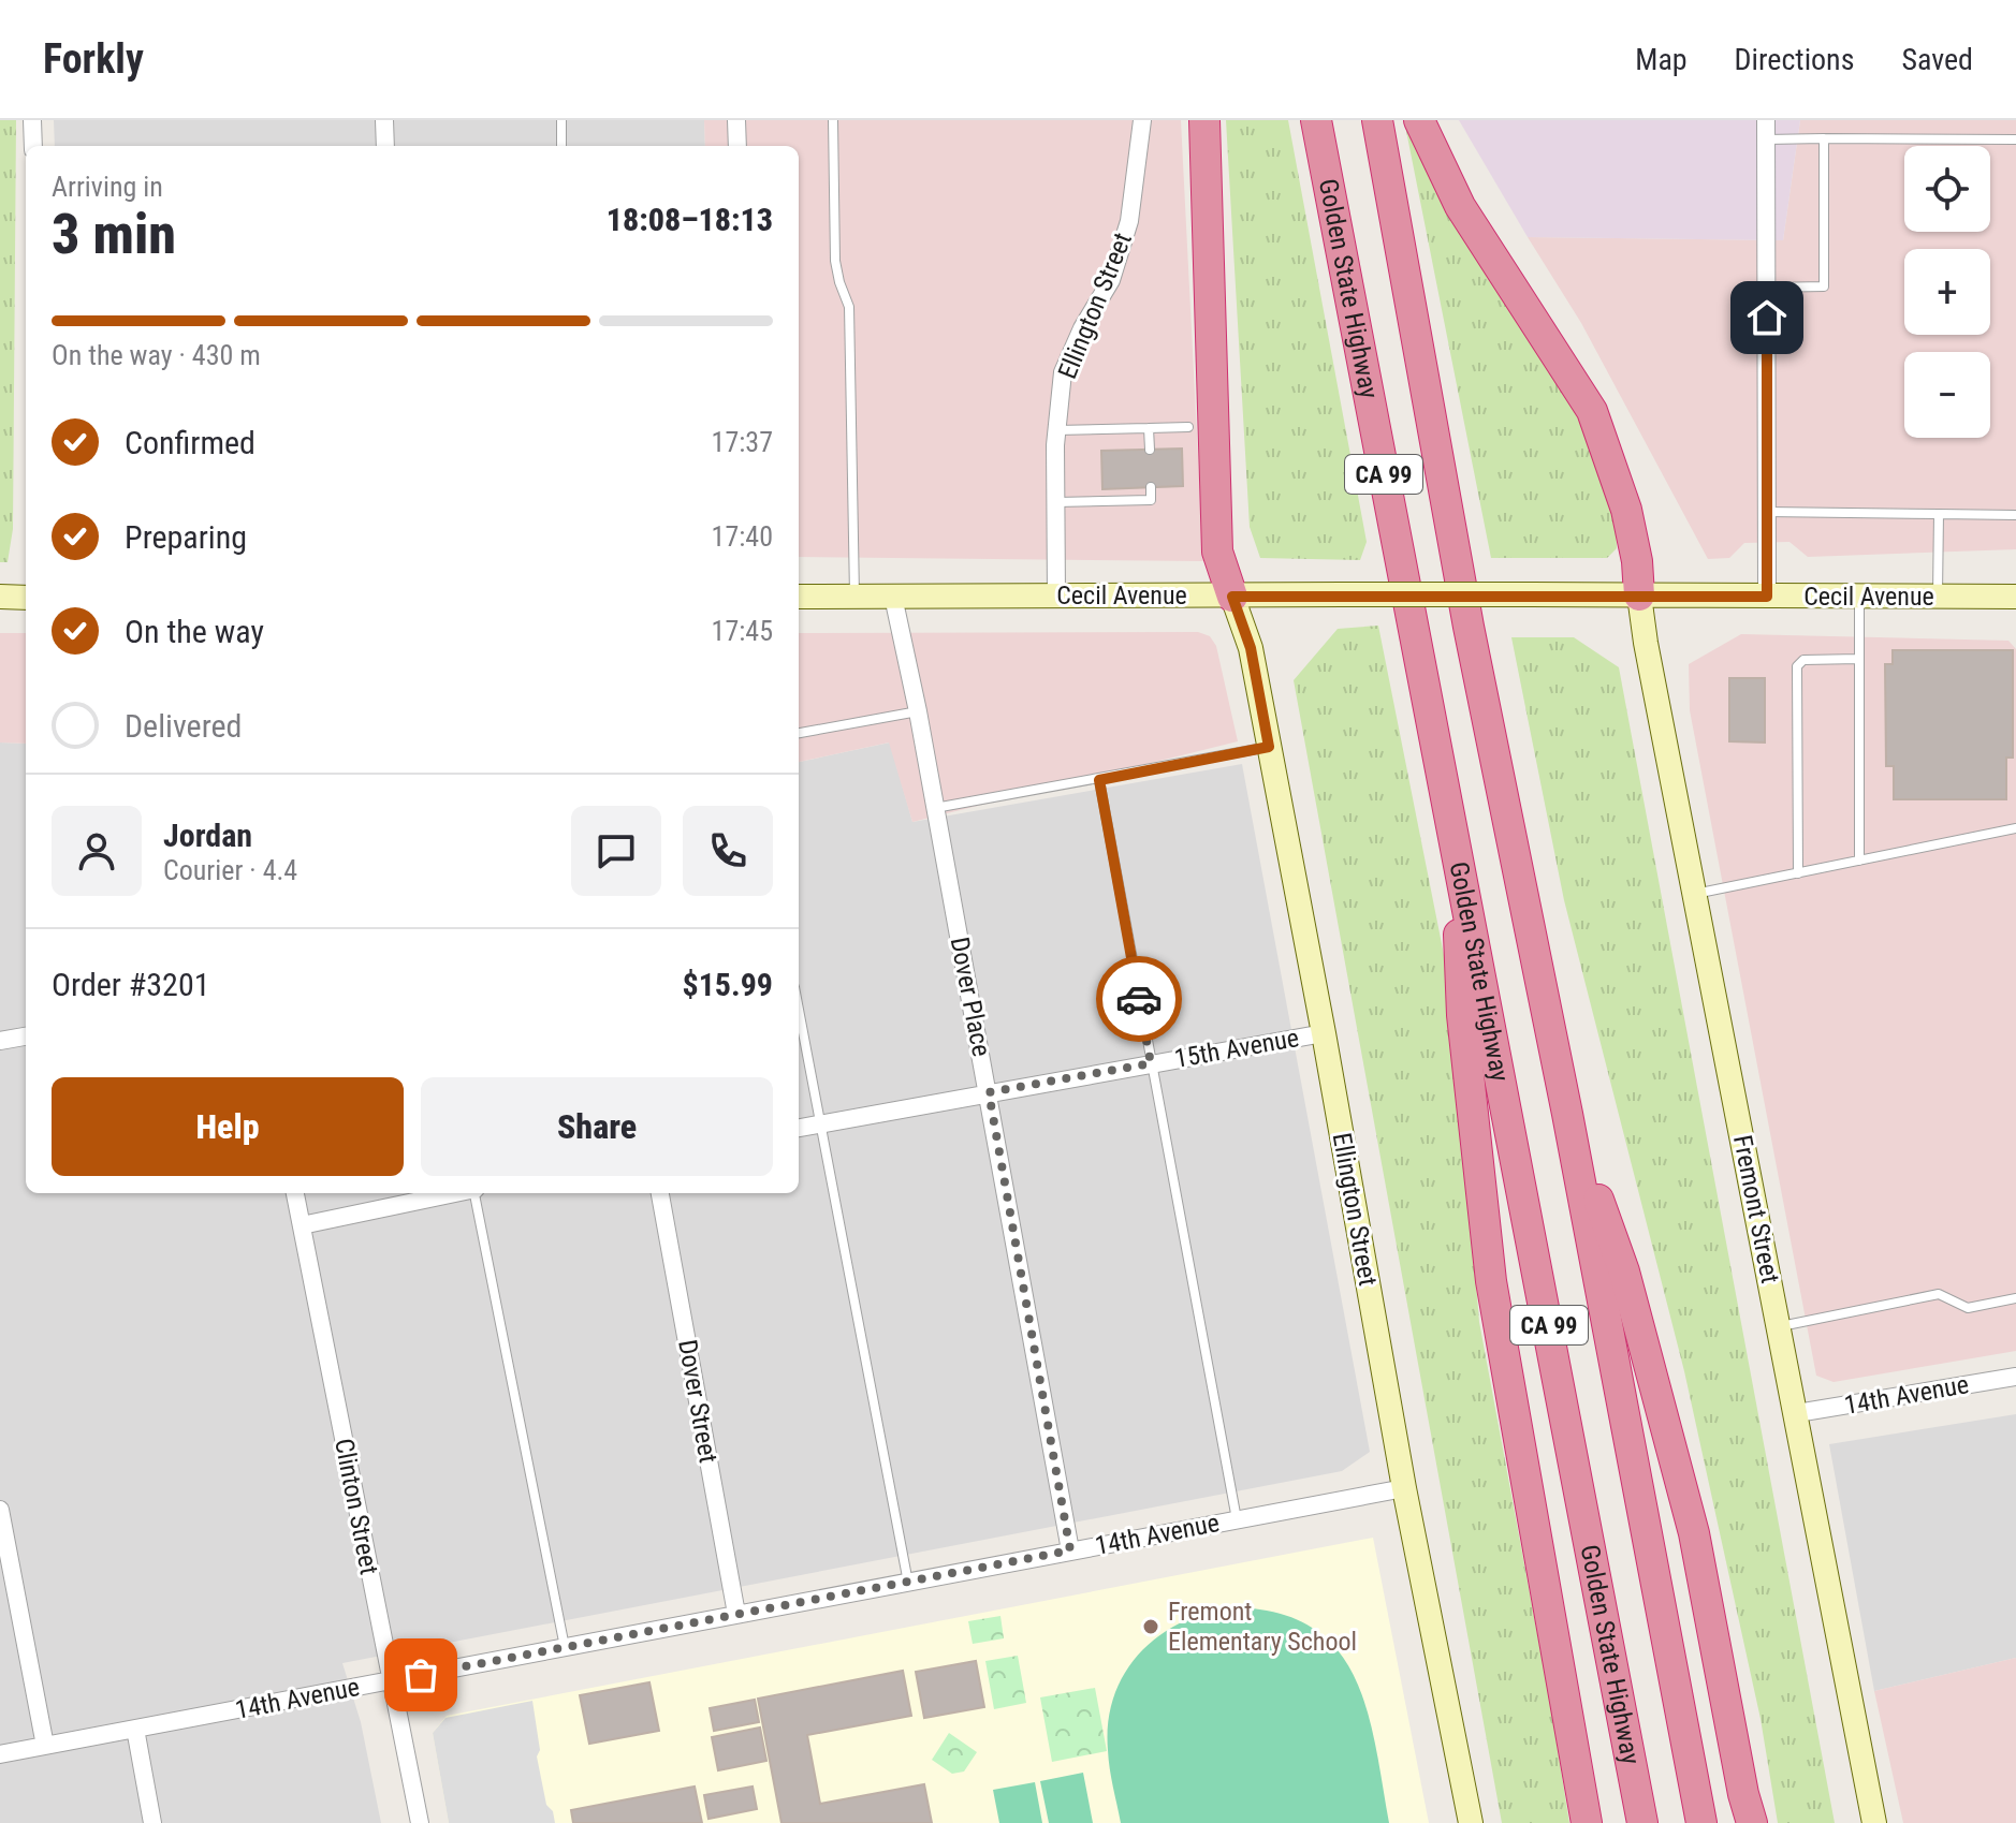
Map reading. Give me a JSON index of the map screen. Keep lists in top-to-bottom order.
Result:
{
  "streets": {
    "highway": ["Golden State Highway", "CA 99"],
    "main road": ["Ellington Street", "Cecil Avenue", "Fremont Street"],
    "street": [
      "Dover Place",
      "15th Avenue",
      "14th Avenue",
      "Dover Street",
      "Clinton Street"
    ]
  },
  "crossings": [
    ["Ellington Street", "Cecil Avenue"],
    ["Ellington Street", "15th Avenue"],
    ["Ellington Street", "14th Avenue"],
    ["Cecil Avenue", "Dover Place"],
    ["Cecil Avenue", "Fremont Street"],
    ["Dover Place", "15th Avenue"],
    ["Dover Place", "14th Avenue"],
    ["Fremont Street", "14th Avenue"],
    ["14th Avenue", "Dover Street"],
    ["14th Avenue", "Clinton Street"]
  ],
  "places": ["Fremont Elementary School"],
  "page": {
    "header": "Forkly",
    "nav": ["Map", "Directions", "Saved"],
    "map_buttons": ["+", "−"],
    "heading": ["3 min", "Arriving in", "18:08–18:13"],
    "panel": [
      "Jordan",
      "Courier · 4.4",
      "Order #3201",
      "$15.99"
    ],
    "bar": "On the way · 430 m",
    "list": [
      ["Confirmed", "17:37"],
      ["Preparing", "17:40"],
      ["On the way", "17:45"],
      "Delivered"
    ],
    "buttons": ["Help", "Share"]
  }
}
